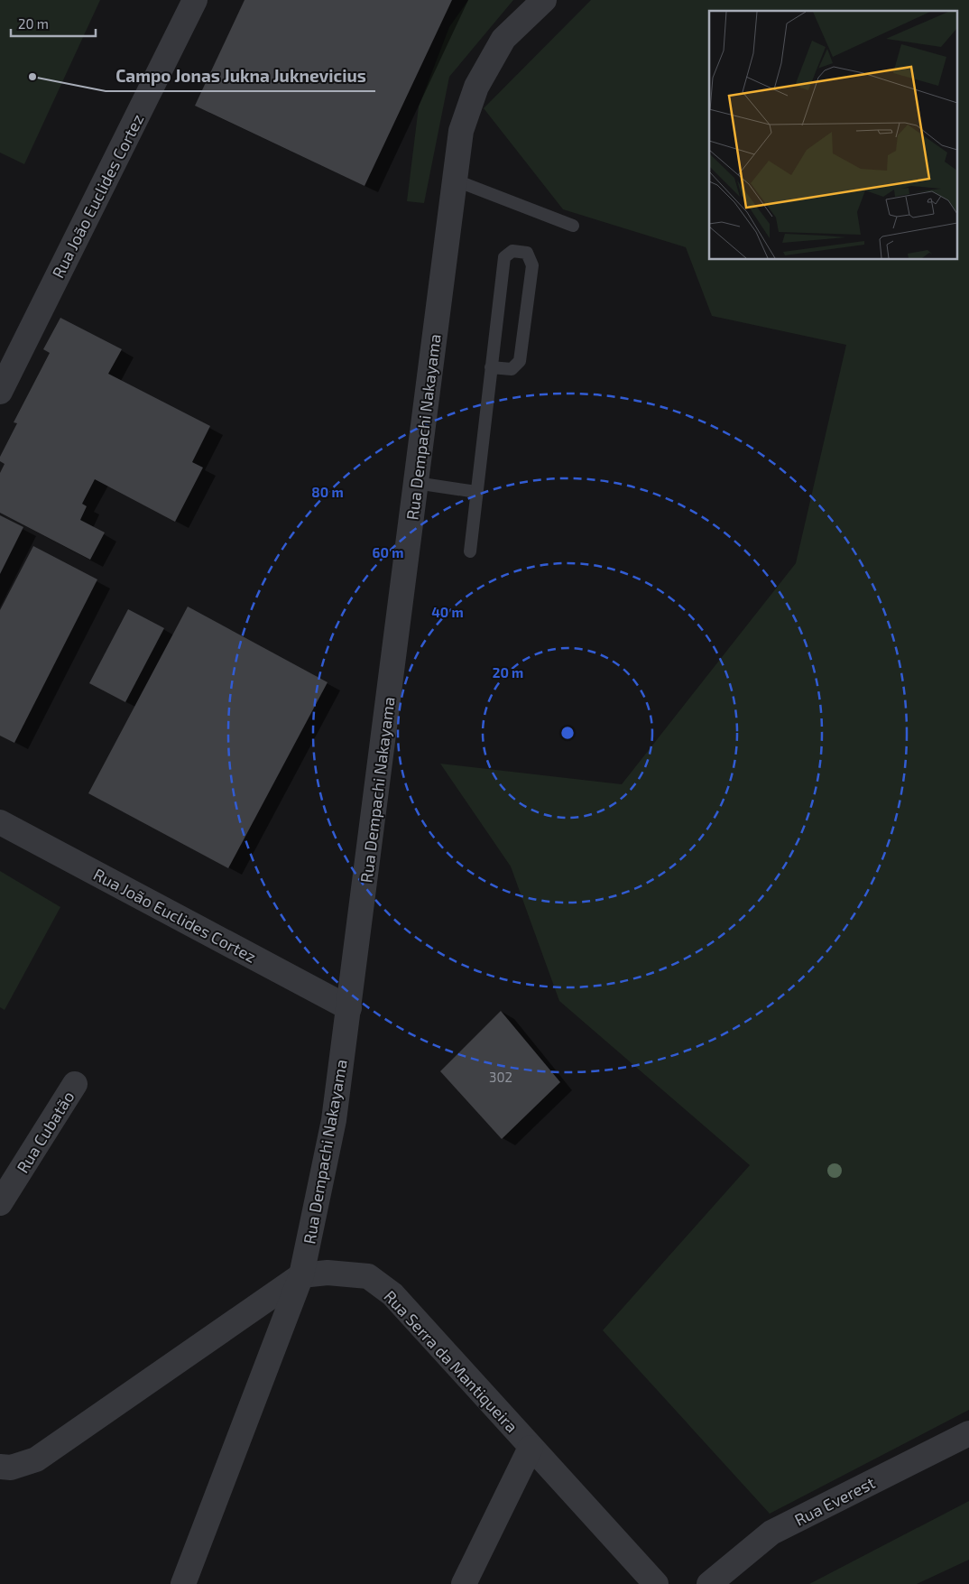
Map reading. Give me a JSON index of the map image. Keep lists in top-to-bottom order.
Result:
{
  "streets": {
    "street": [
      "Rua João Euclides Cortez",
      "Rua Dempachi Nakayama",
      "Rua Cubatão",
      "Rua Serra da Mantiqueira",
      "Rua Everest"
    ]
  },
  "crossings": [
    ["Rua João Euclides Cortez", "Rua Dempachi Nakayama"],
    ["Rua Dempachi Nakayama", "Rua Serra da Mantiqueira"]
  ],
  "places": ["Campo Jonas Jukna Juknevicius"],
  "house_numbers": ["302"],
  "scale_bar": "20 m",
  "rings": [
    "80 m",
    "60 m",
    "40 m",
    "20 m"
  ]
}
